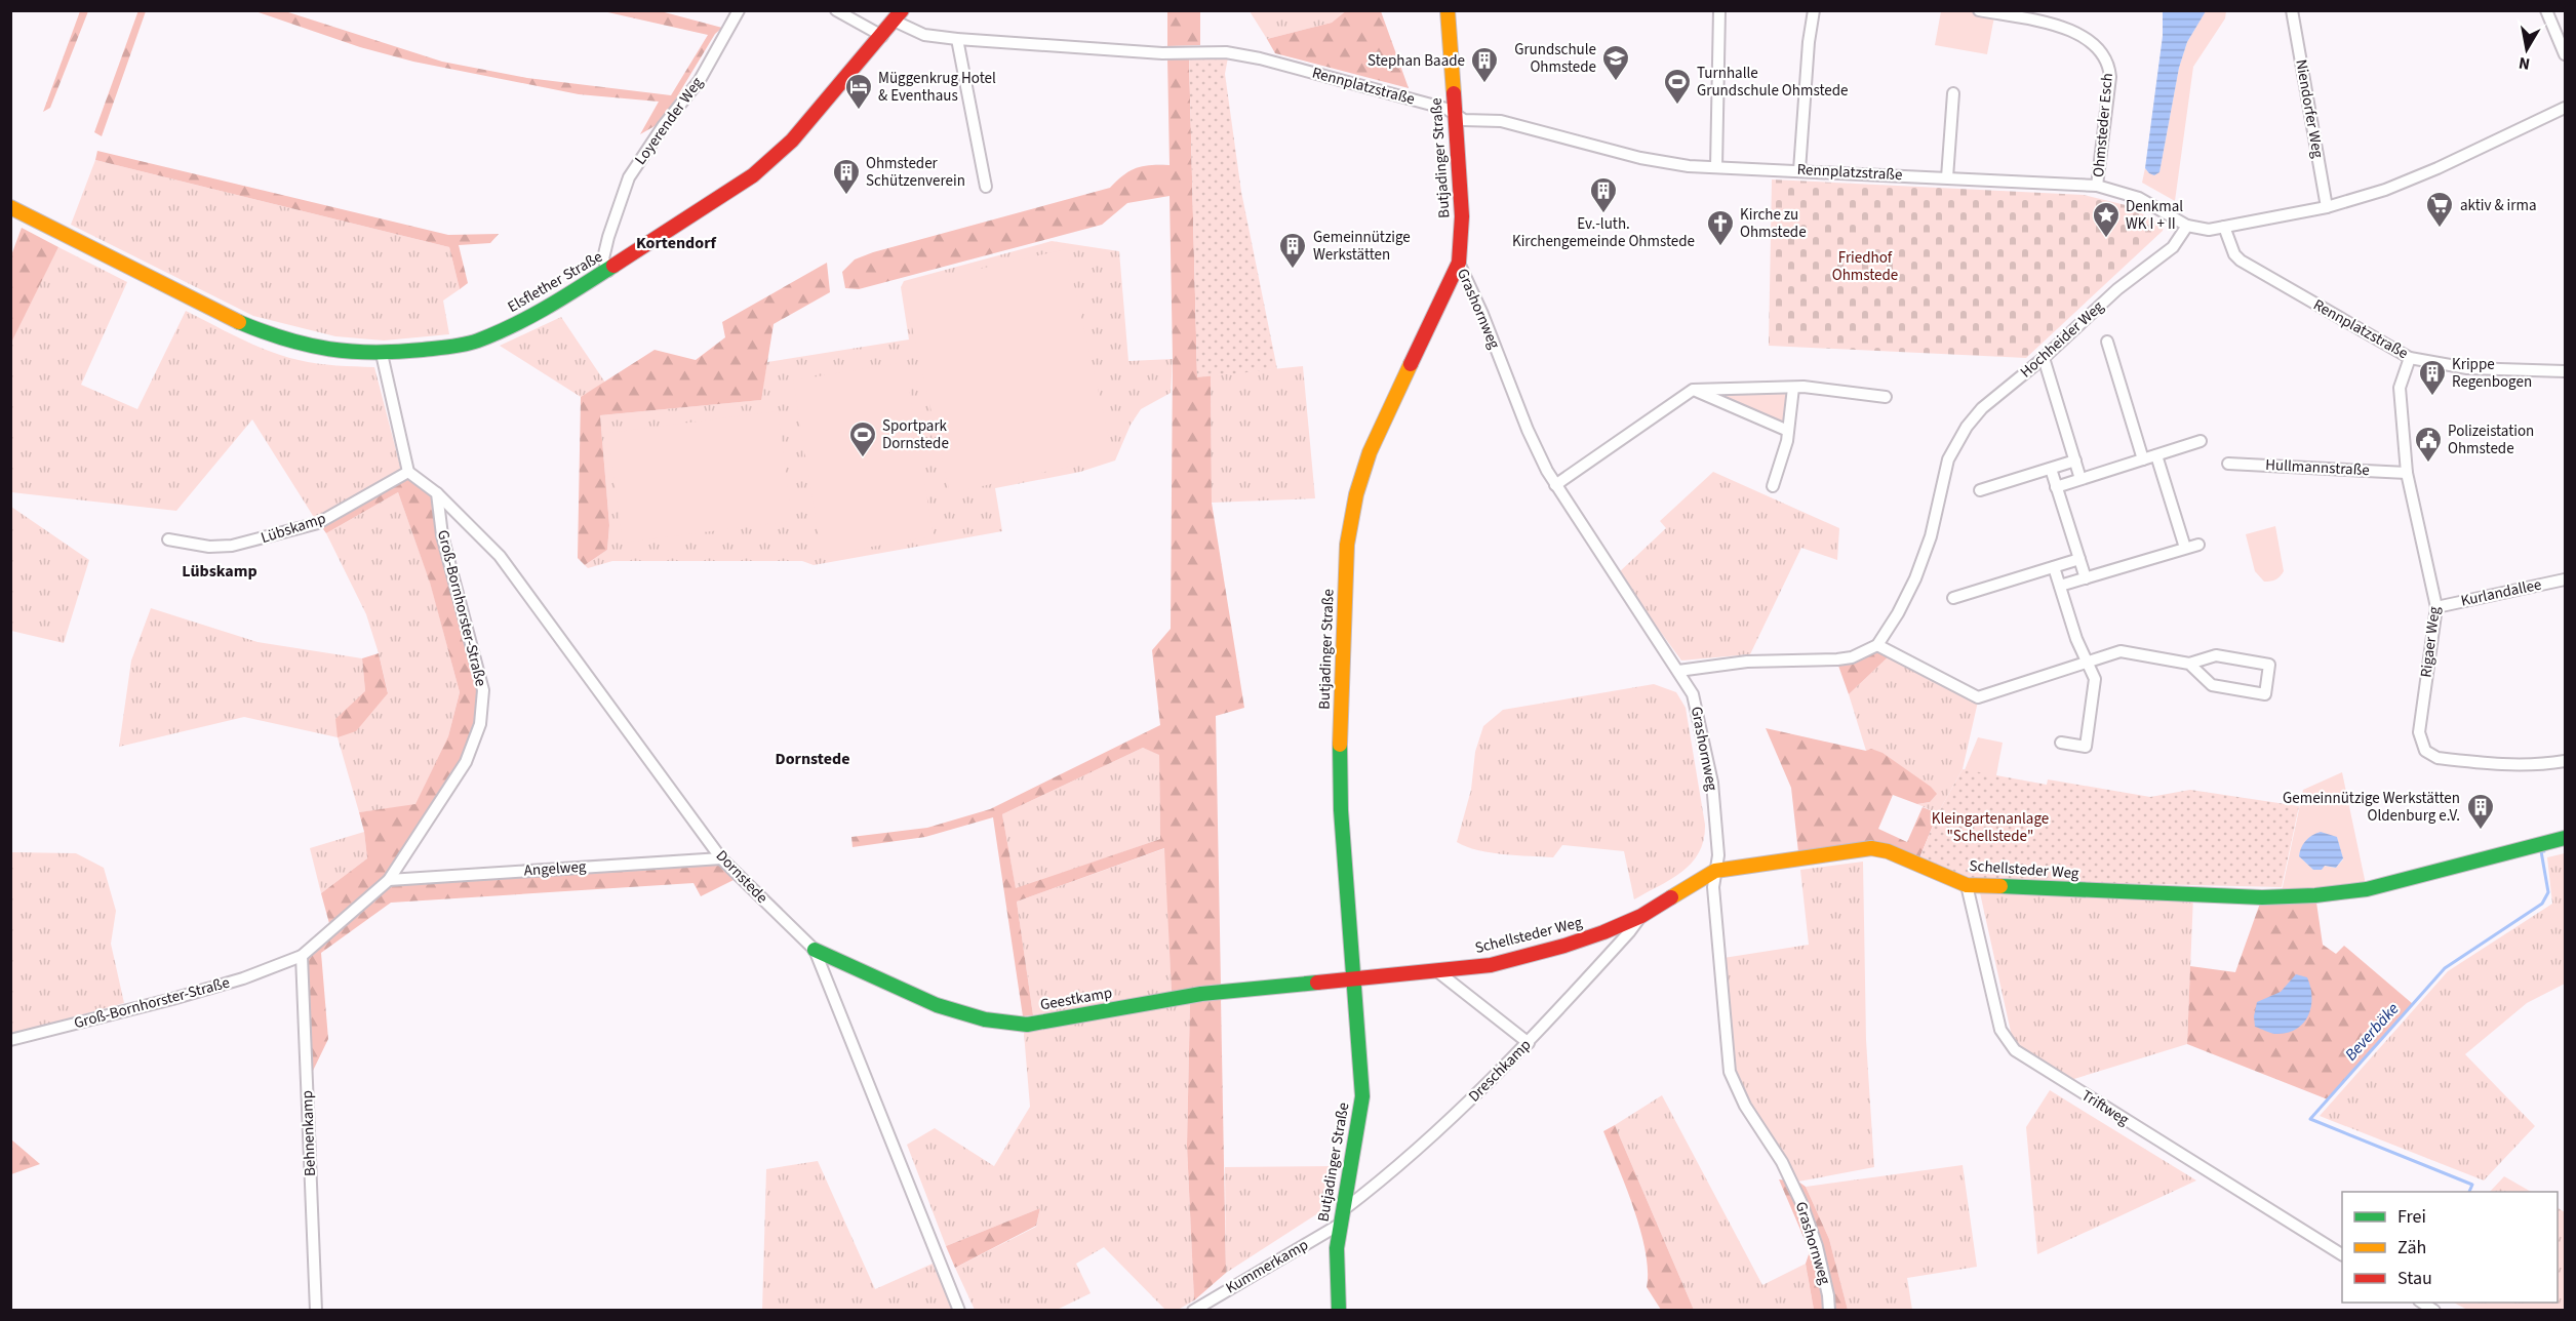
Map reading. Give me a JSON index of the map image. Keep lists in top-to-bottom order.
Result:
{
  "streets": {
    "street": [
      "Rennplatzstraße",
      "Niendorfer Weg",
      "Loyerender Weg",
      "Ohmsteder Esch",
      "Butjadinger Straße",
      "Elsflether Straße",
      "Grashornweg",
      "Hochheider Weg",
      "Hullmannstraße",
      "Lübskamp",
      "Kurlandallee",
      "Groß-Bornhorster-Straße",
      "Rigaer Weg",
      "Angelweg",
      "Schellsteder Weg",
      "Dornstede",
      "Geestkamp",
      "Dreschkamp",
      "Triftweg",
      "Behnenkamp",
      "Kummerkamp"
    ]
  },
  "crossings": [
    ["Rennplatzstraße", "Ohmsteder Esch"],
    ["Rennplatzstraße", "Butjadinger Straße"],
    ["Rennplatzstraße", "Elsflether Straße"],
    ["Rennplatzstraße", "Hochheider Weg"],
    ["Rennplatzstraße", "Rigaer Weg"],
    ["Loyerender Weg", "Elsflether Straße"],
    ["Butjadinger Straße", "Grashornweg"],
    ["Butjadinger Straße", "Schellsteder Weg"],
    ["Butjadinger Straße", "Geestkamp"],
    ["Butjadinger Straße", "Dreschkamp"],
    ["Butjadinger Straße", "Kummerkamp"],
    ["Grashornweg", "Hochheider Weg"],
    ["Grashornweg", "Schellsteder Weg"],
    ["Hullmannstraße", "Rigaer Weg"],
    ["Kurlandallee", "Rigaer Weg"],
    ["Groß-Bornhorster-Straße", "Angelweg"],
    ["Groß-Bornhorster-Straße", "Dornstede"],
    ["Groß-Bornhorster-Straße", "Behnenkamp"],
    ["Angelweg", "Dornstede"],
    ["Schellsteder Weg", "Geestkamp"],
    ["Schellsteder Weg", "Dreschkamp"],
    ["Schellsteder Weg", "Triftweg"],
    ["Dornstede", "Geestkamp"],
    ["Dreschkamp", "Kummerkamp"]
  ],
  "districts": ["Kortendorf", "Lübskamp", "Dornstede"],
  "water": ["Beverbäke"],
  "parks": ["Friedhof Ohmstede", "Kleingartenanlage \"Schellstede\""],
  "places": {
    "school or university": ["Grundschule Ohmstede"],
    "building": [
      "Stephan Baade",
      "Ohmsteder Schützenverein",
      "Ev.-luth. Kirchengemeinde Ohmstede",
      "Gemeinnützige Werkstätten",
      "Krippe Regenbogen",
      "Gemeinnützige Werkstätten Oldenburg e.V."
    ],
    "sports": ["Turnhalle Grundschule Ohmstede", "Sportpark Dornstede"],
    "hotel": ["Müggenkrug Hotel & Eventhaus"],
    "supermarket": ["aktiv & irma"],
    "place": ["Denkmal WK I + II"],
    "church": ["Kirche zu Ohmstede"],
    "public building": ["Polizeistation Ohmstede"]
  },
  "legend": ["Frei", "Zäh", "Stau"],
  "north": "bottom"
}
